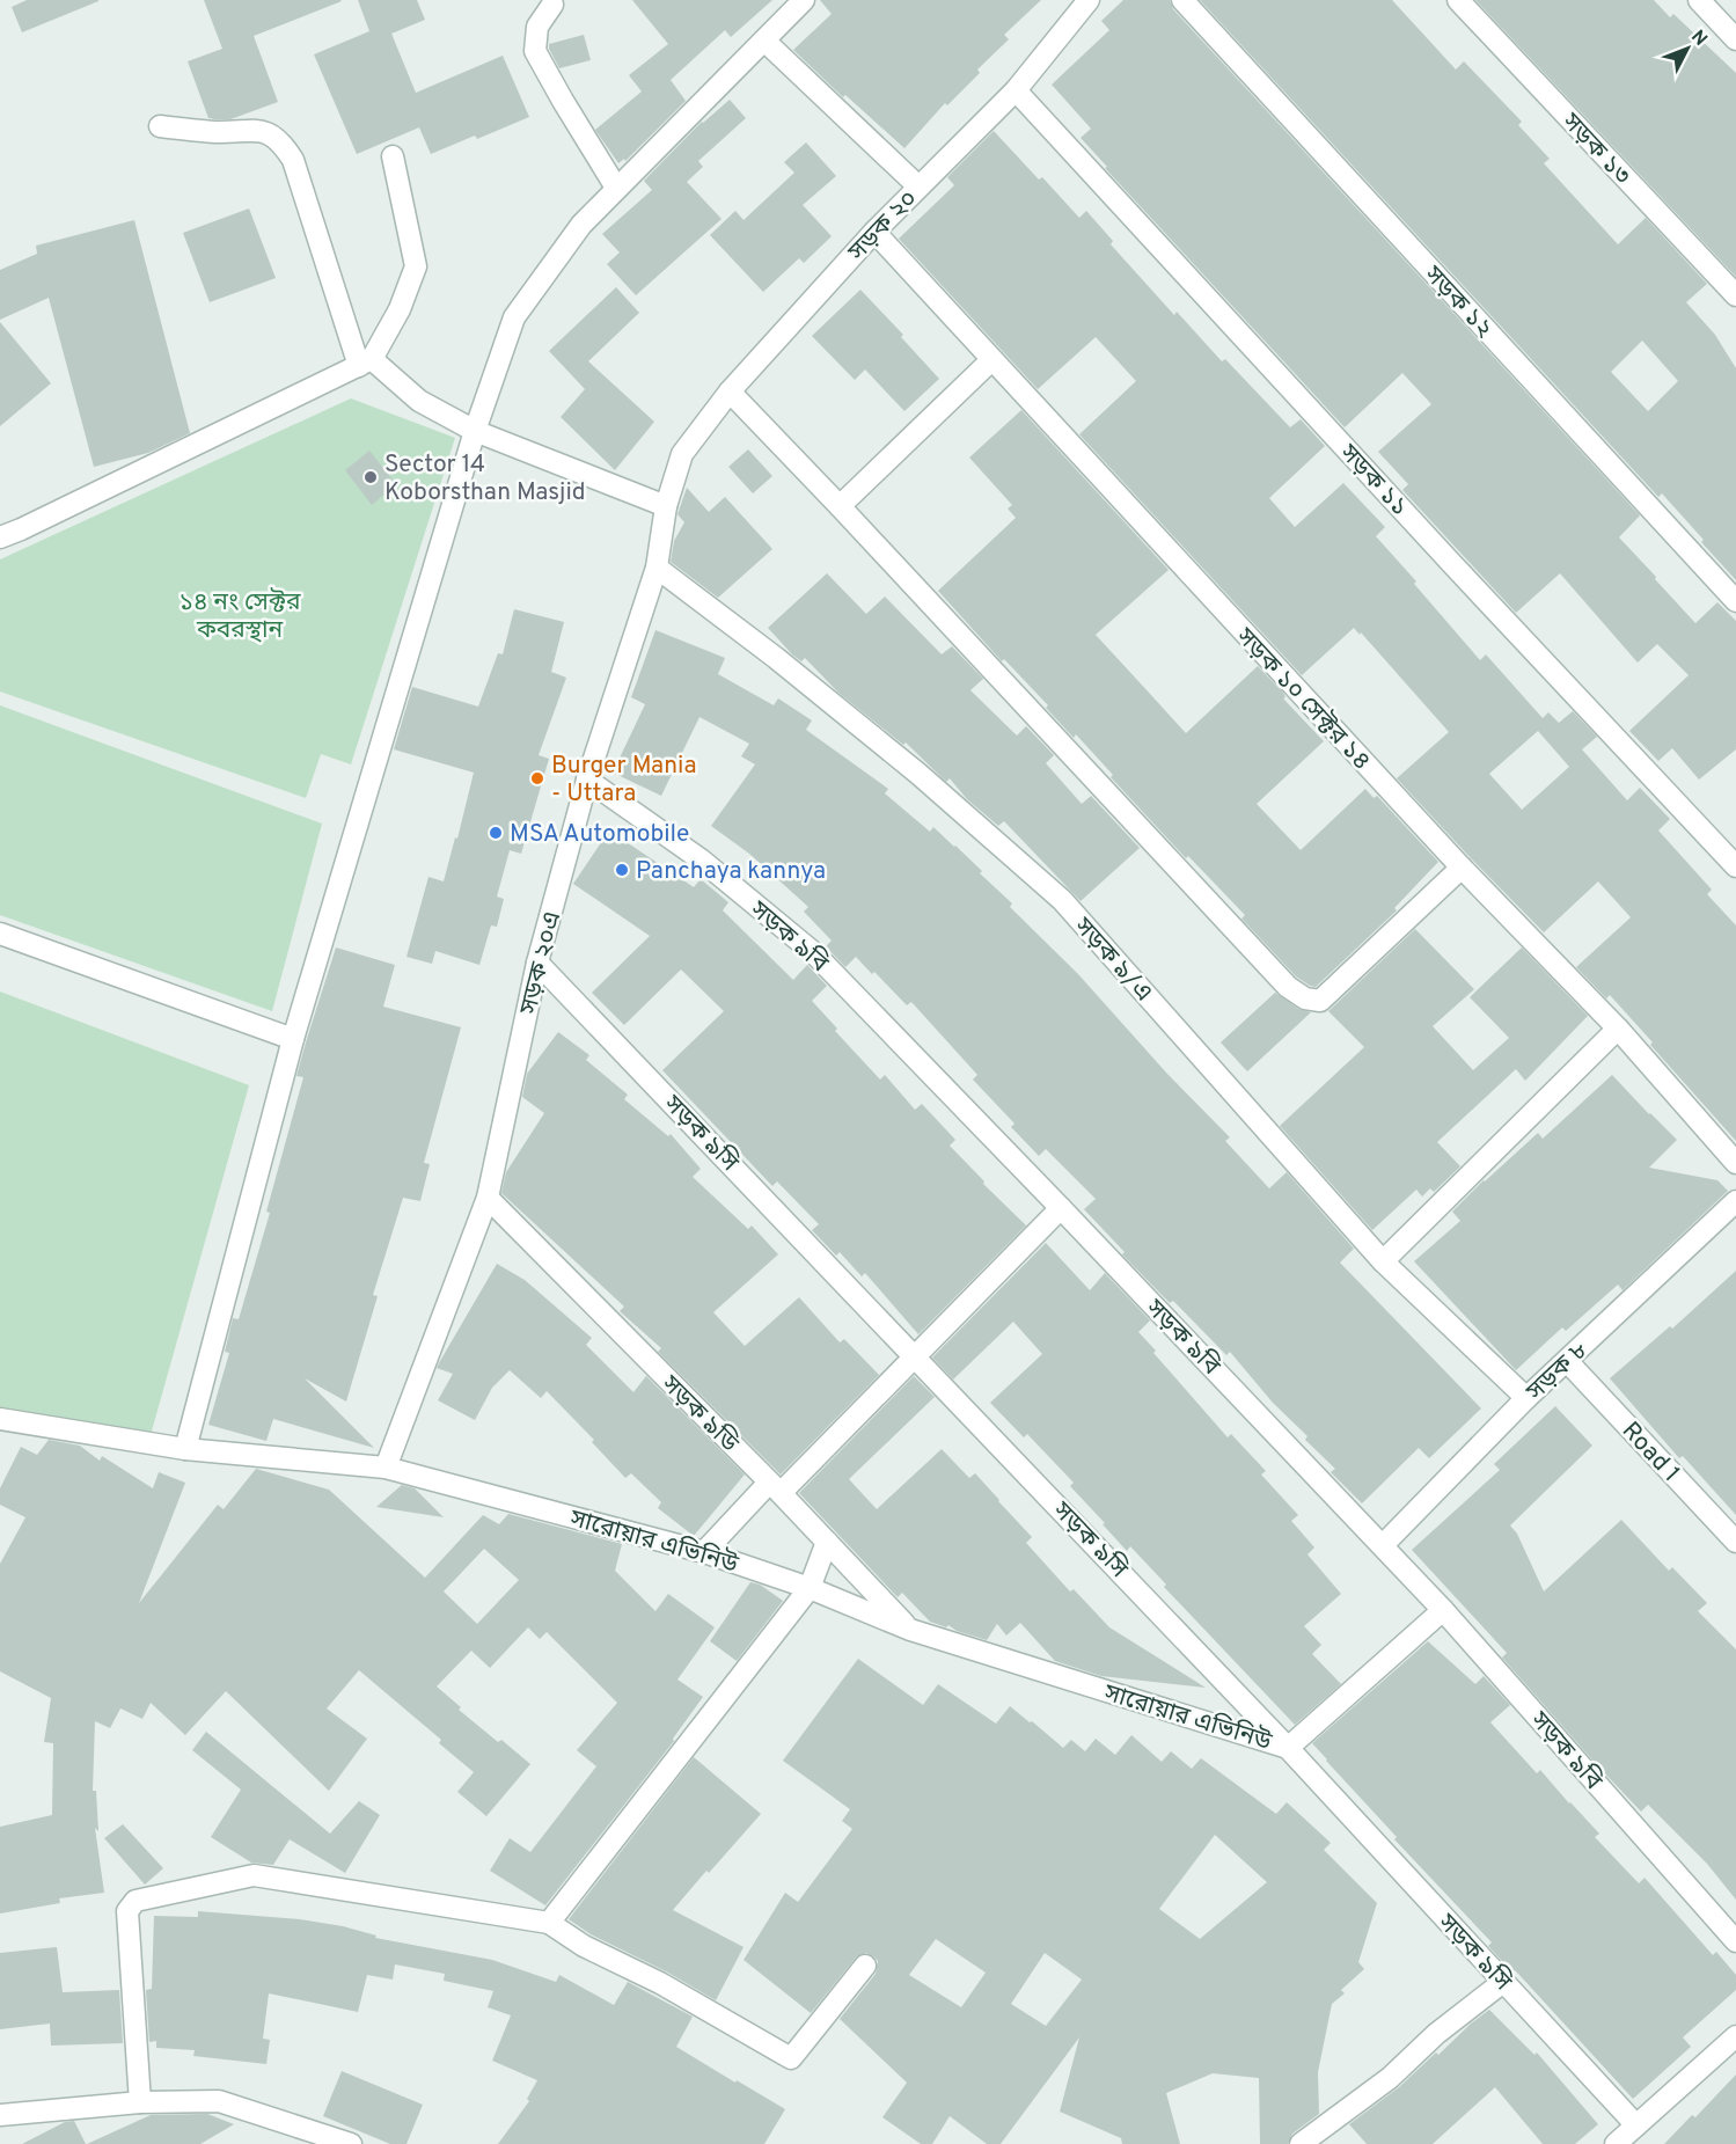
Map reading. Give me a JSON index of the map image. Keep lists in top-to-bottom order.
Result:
{
  "streets": {
    "street": [
      "সড়ক ১৩",
      "সড়ক ২০",
      "সড়ক ১২",
      "সড়ক ১১",
      "সড়ক ১০ সেক্টর ১৪",
      "সড়ক ৯বি",
      "সড়ক ৯/এ",
      "সড়ক ২০এ",
      "সড়ক ৯সি",
      "সড়ক ৮",
      "সড়ক ৯ডি",
      "Road 1",
      "সারোয়ার এভিনিউ"
    ]
  },
  "crossings": [
    ["সড়ক ২০", "সড়ক ১১"],
    ["সড়ক ২০", "সড়ক ১০ সেক্টর ১৪"],
    ["সড়ক ২০", "সড়ক ২০এ"],
    ["সড়ক ৯বি", "সড়ক ২০এ"],
    ["সড়ক ৯বি", "সড়ক ৮"],
    ["সড়ক ৯/এ", "সড়ক ২০এ"],
    ["সড়ক ৯/এ", "সড়ক ৮"],
    ["সড়ক ২০এ", "সড়ক ৯সি"],
    ["সড়ক ২০এ", "সড়ক ৯ডি"],
    ["সড়ক ২০এ", "সারোয়ার এভিনিউ"],
    ["সড়ক ৯সি", "সারোয়ার এভিনিউ"],
    ["সড়ক ৮", "Road 1"],
    ["সড়ক ৯ডি", "সারোয়ার এভিনিউ"]
  ],
  "parks": ["১৪ নং সেক্টর কবরস্থান"],
  "places": [
    "Sector 14 Koborsthan Masjid",
    "Burger Mania - Uttara",
    "MSA Automobile",
    "Panchaya kannya"
  ],
  "north": "top right"
}
